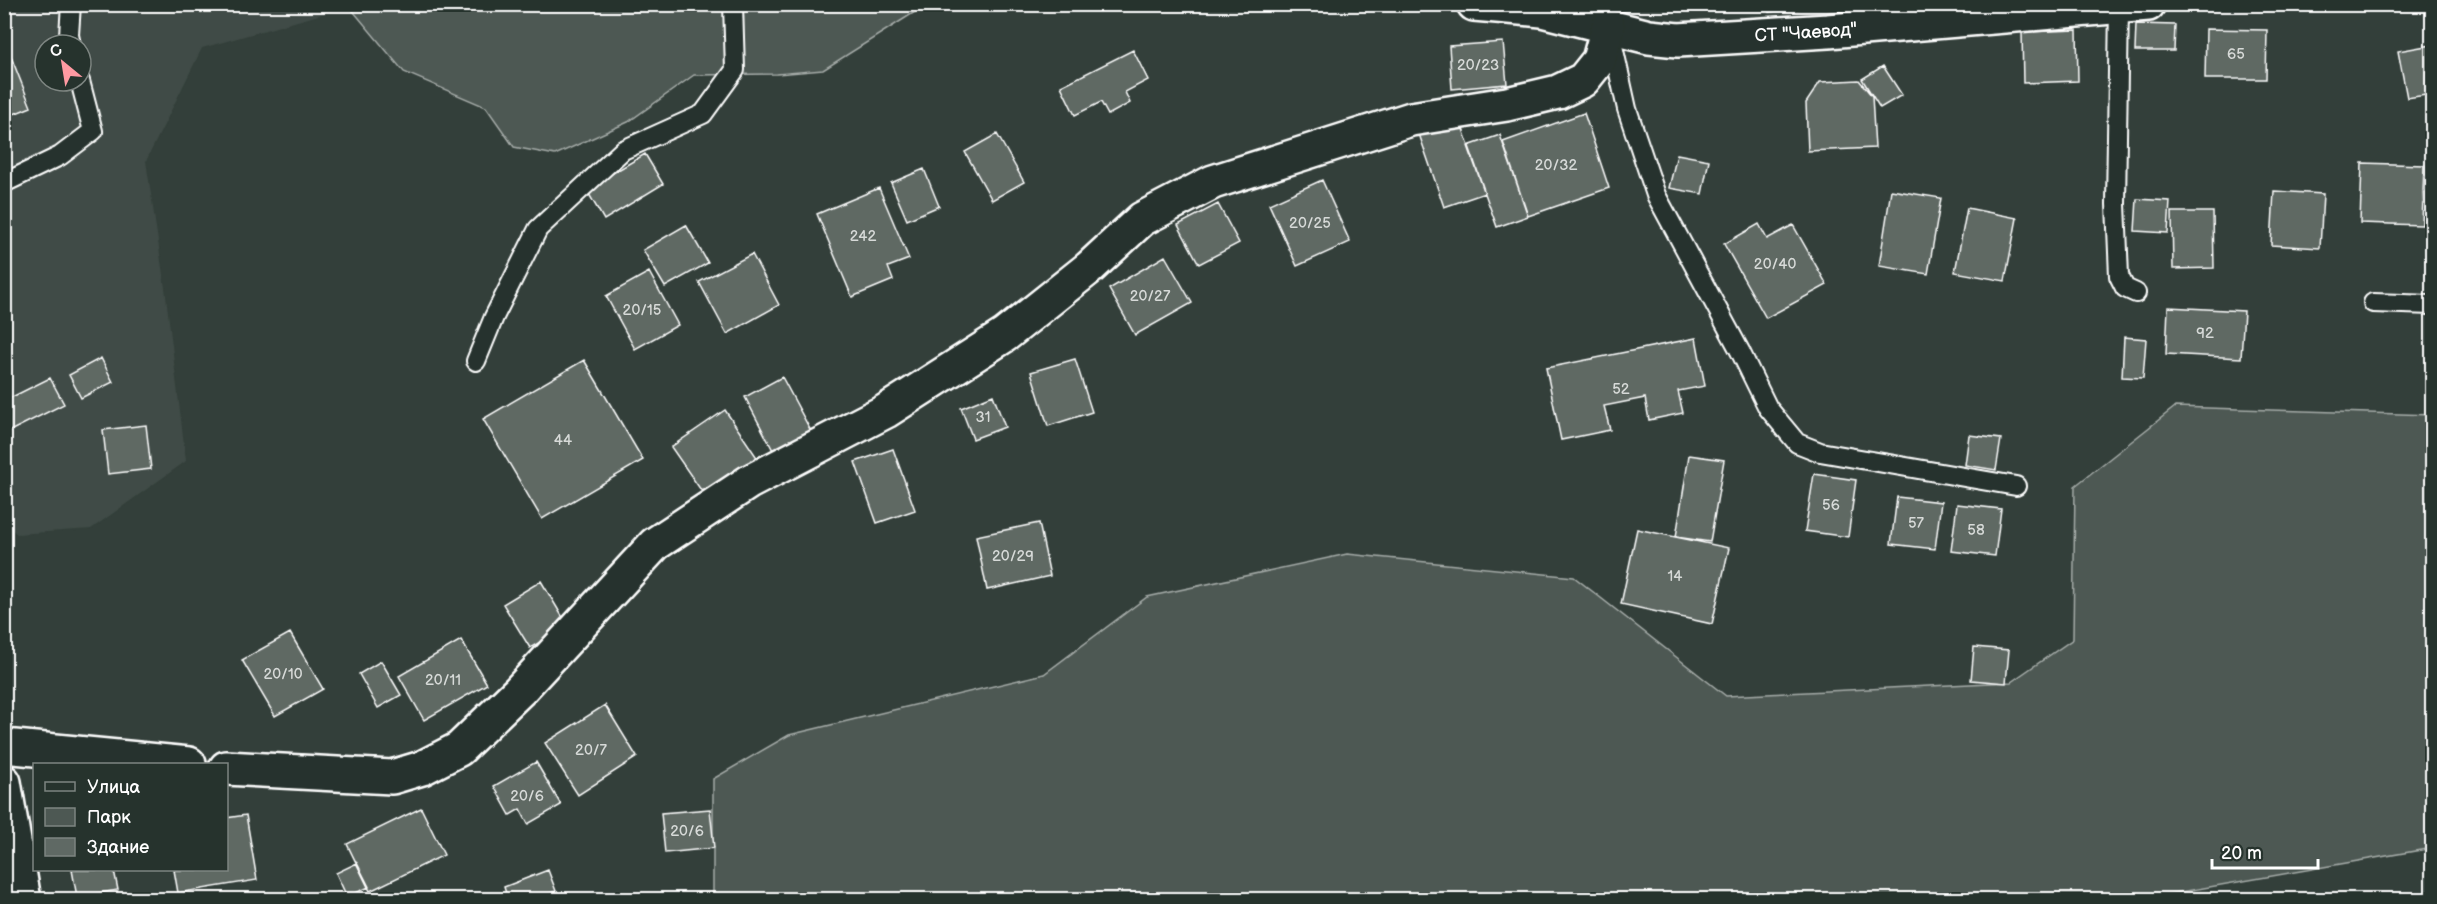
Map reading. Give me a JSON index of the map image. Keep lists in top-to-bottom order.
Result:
{
  "streets": {
    "street": ["СТ \"Чаевод\""]
  },
  "house_numbers": [
    "65",
    "20/23",
    "20/32",
    "20/25",
    "242",
    "20/40",
    "20/27",
    "20/15",
    "92",
    "52",
    "31",
    "44",
    "56",
    "57",
    "58",
    "20/29",
    "14",
    "20/10",
    "20/11",
    "20/7",
    "20/6",
    "20/6"
  ],
  "legend": ["Улица", "Парк", "Здание"],
  "scale_bar": "20 m",
  "north": "top left"
}
